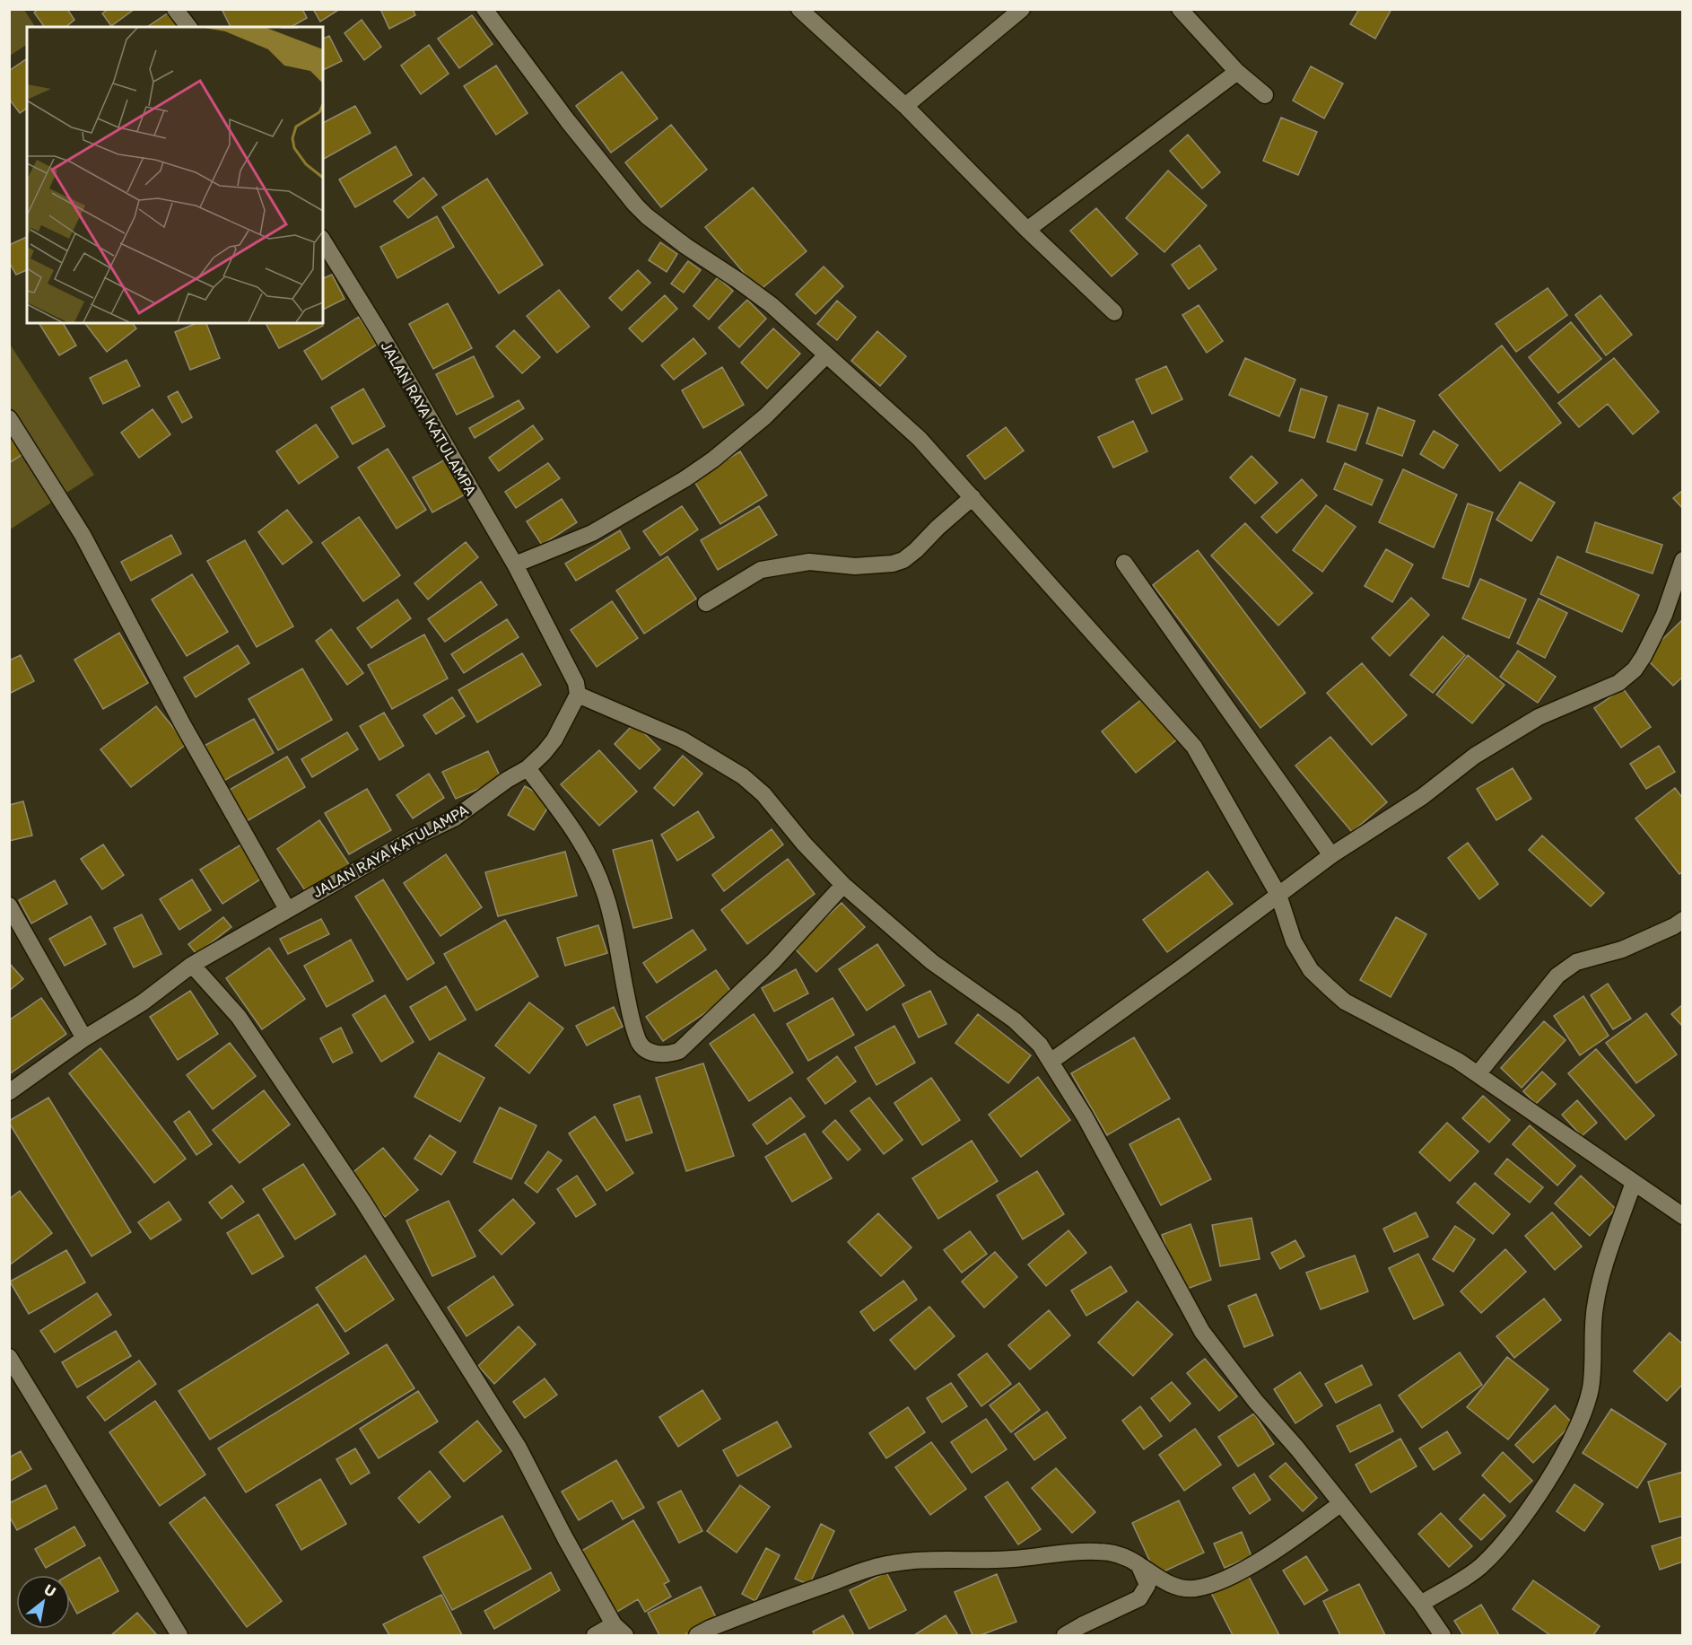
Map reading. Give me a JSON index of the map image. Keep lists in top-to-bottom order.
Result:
{
  "streets": {
    "street": ["JALAN RAYA KATULAMPA"]
  },
  "north": "top right"
}
